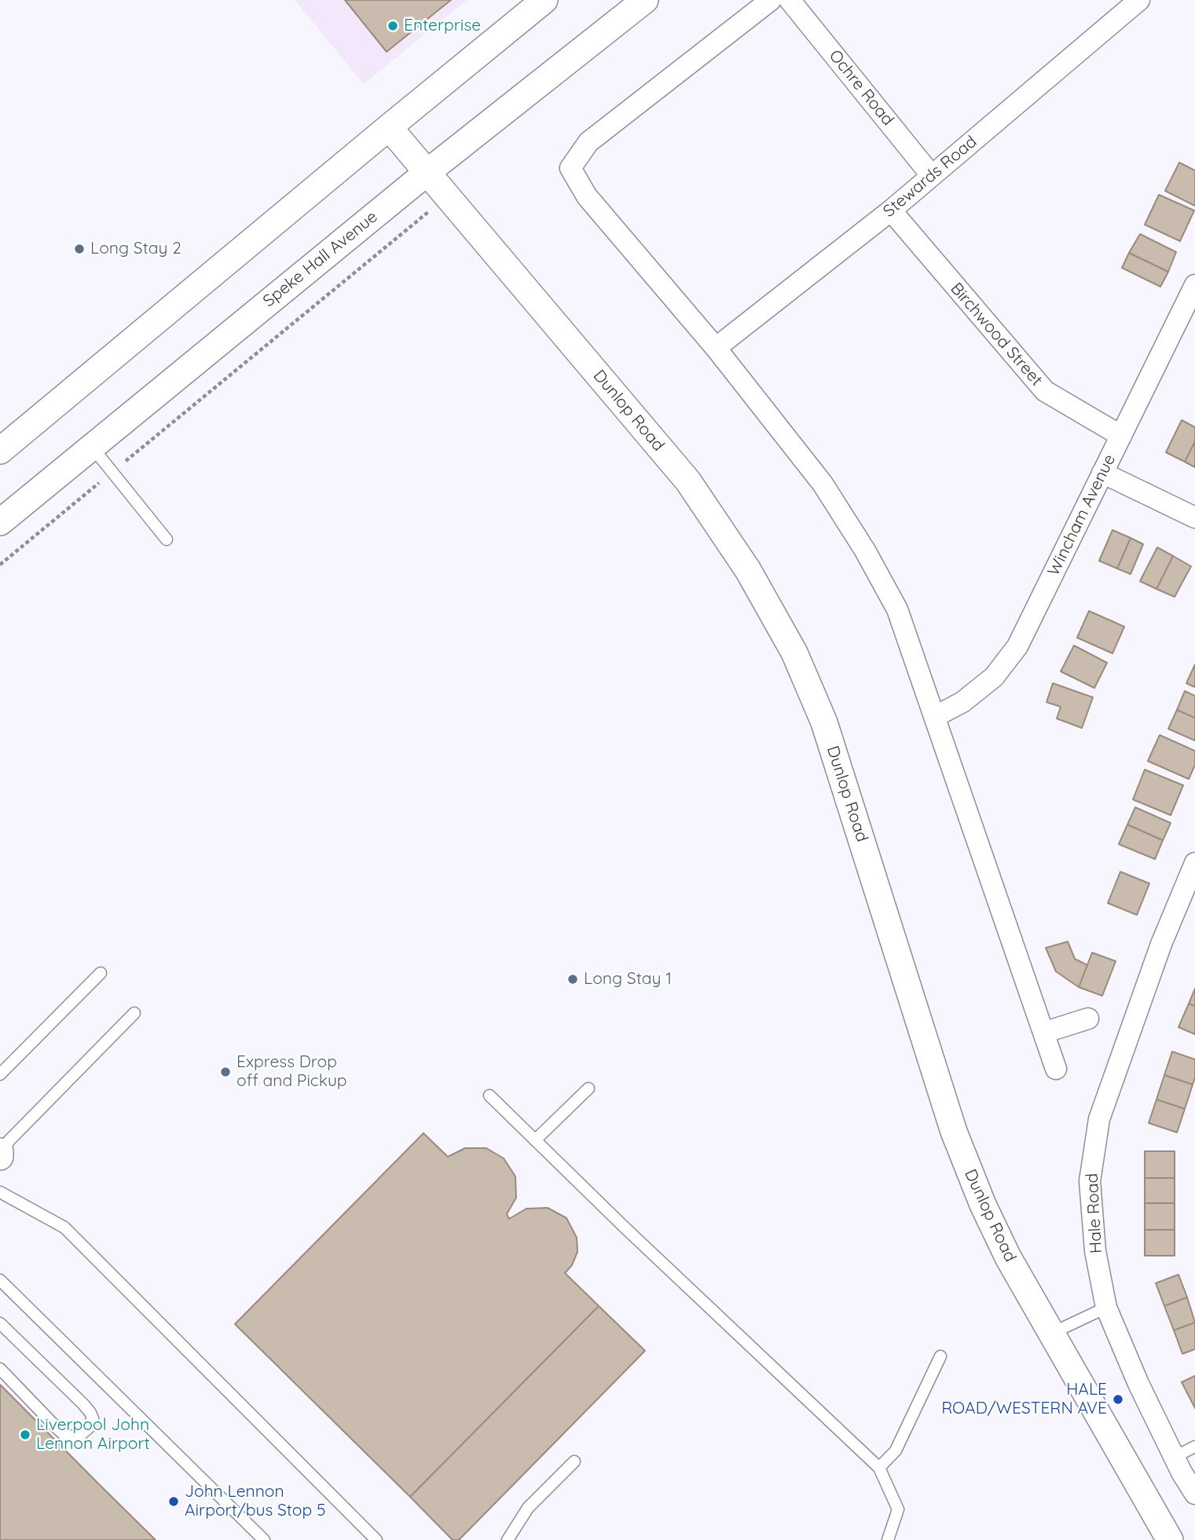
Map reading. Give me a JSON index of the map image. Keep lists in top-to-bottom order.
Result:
{
  "streets": {
    "street": [
      "Ochre Road",
      "Stewards Road",
      "Speke Hall Avenue",
      "Birchwood Street",
      "Dunlop Road",
      "Wincham Avenue",
      "Hale Road"
    ]
  },
  "crossings": [
    ["Ochre Road", "Stewards Road"],
    ["Stewards Road", "Birchwood Street"],
    ["Speke Hall Avenue", "Dunlop Road"],
    ["Birchwood Street", "Wincham Avenue"]
  ],
  "places": [
    "Enterprise",
    "Long Stay 2",
    "Long Stay 1",
    "Express Drop off and Pickup",
    "HALE ROAD/WESTERN AVE",
    "Liverpool John Lennon Airport",
    "John Lennon Airport/bus Stop 5"
  ]
}
